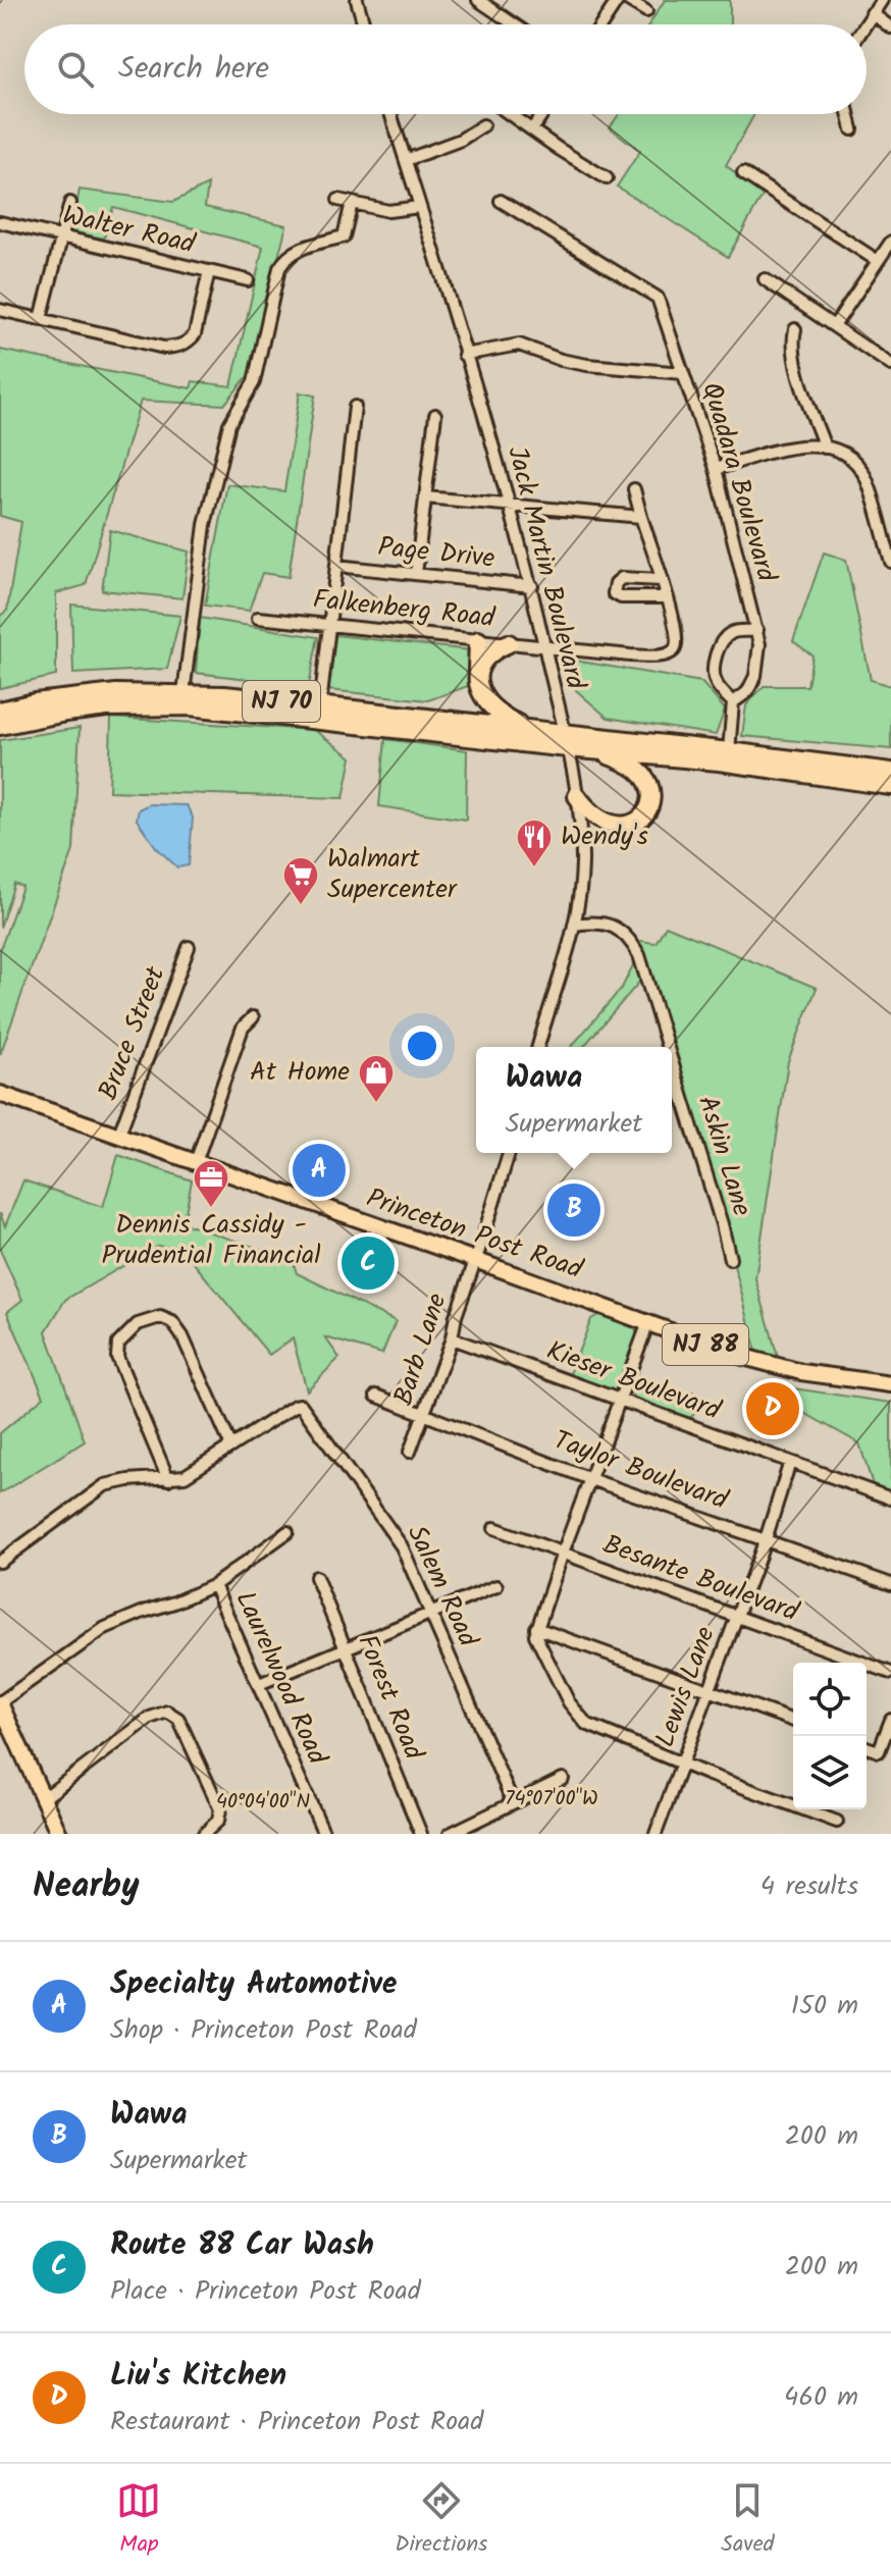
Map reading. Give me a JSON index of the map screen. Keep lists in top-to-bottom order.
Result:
{
  "streets": {
    "highway": ["NJ 70"],
    "main road": ["Princeton Post Road", "NJ 88"],
    "street": [
      "Walter Road",
      "Quadara Boulevard",
      "Page Drive",
      "Jack Martin Boulevard",
      "Falkenberg Road",
      "Bruce Street",
      "Askin Lane",
      "Barb Lane",
      "Kieser Boulevard",
      "Taylor Boulevard",
      "Besante Boulevard",
      "Salem Road",
      "Laurelwood Road",
      "Lewis Lane",
      "Forest Road"
    ]
  },
  "crossings": [
    ["Quadara Boulevard", "Jack Martin Boulevard"],
    ["Page Drive", "Jack Martin Boulevard"],
    ["Jack Martin Boulevard", "Falkenberg Road"],
    ["Jack Martin Boulevard", "NJ 70"],
    ["Jack Martin Boulevard", "Askin Lane"],
    ["Bruce Street", "Princeton Post Road"],
    ["Princeton Post Road", "Barb Lane"],
    ["Barb Lane", "Kieser Boulevard"],
    ["Barb Lane", "Taylor Boulevard"],
    ["Kieser Boulevard", "Lewis Lane"],
    ["Taylor Boulevard", "Lewis Lane"],
    ["Besante Boulevard", "Lewis Lane"]
  ],
  "places": {
    "restaurant": ["Wendy's"],
    "supermarket": ["Walmart Supercenter"],
    "shop": ["At Home"],
    "office": ["Dennis Cassidy - Prudential Financial"]
  },
  "page": {
    "search": "Search here",
    "popup": ["Wawa", "Supermarket"],
    "pins": [
      "A",
      "B",
      "C",
      "D"
    ],
    "heading": ["Nearby", "4 results"],
    "list": [
      {
        "mark": "A",
        "name": "Specialty Automotive",
        "note": "Shop · Princeton Post Road",
        "value": "150 m"
      },
      {
        "mark": "B",
        "name": "Wawa",
        "note": "Supermarket",
        "value": "200 m"
      },
      {
        "mark": "C",
        "name": "Route 88 Car Wash",
        "note": "Place · Princeton Post Road",
        "value": "200 m"
      },
      {
        "mark": "D",
        "name": "Liu's Kitchen",
        "note": "Restaurant · Princeton Post Road",
        "value": "460 m"
      }
    ],
    "nav": ["Map", "Directions", "Saved"]
  },
  "coordinates": ["74°07'00\"W", "40°04'00\"N"]
}
